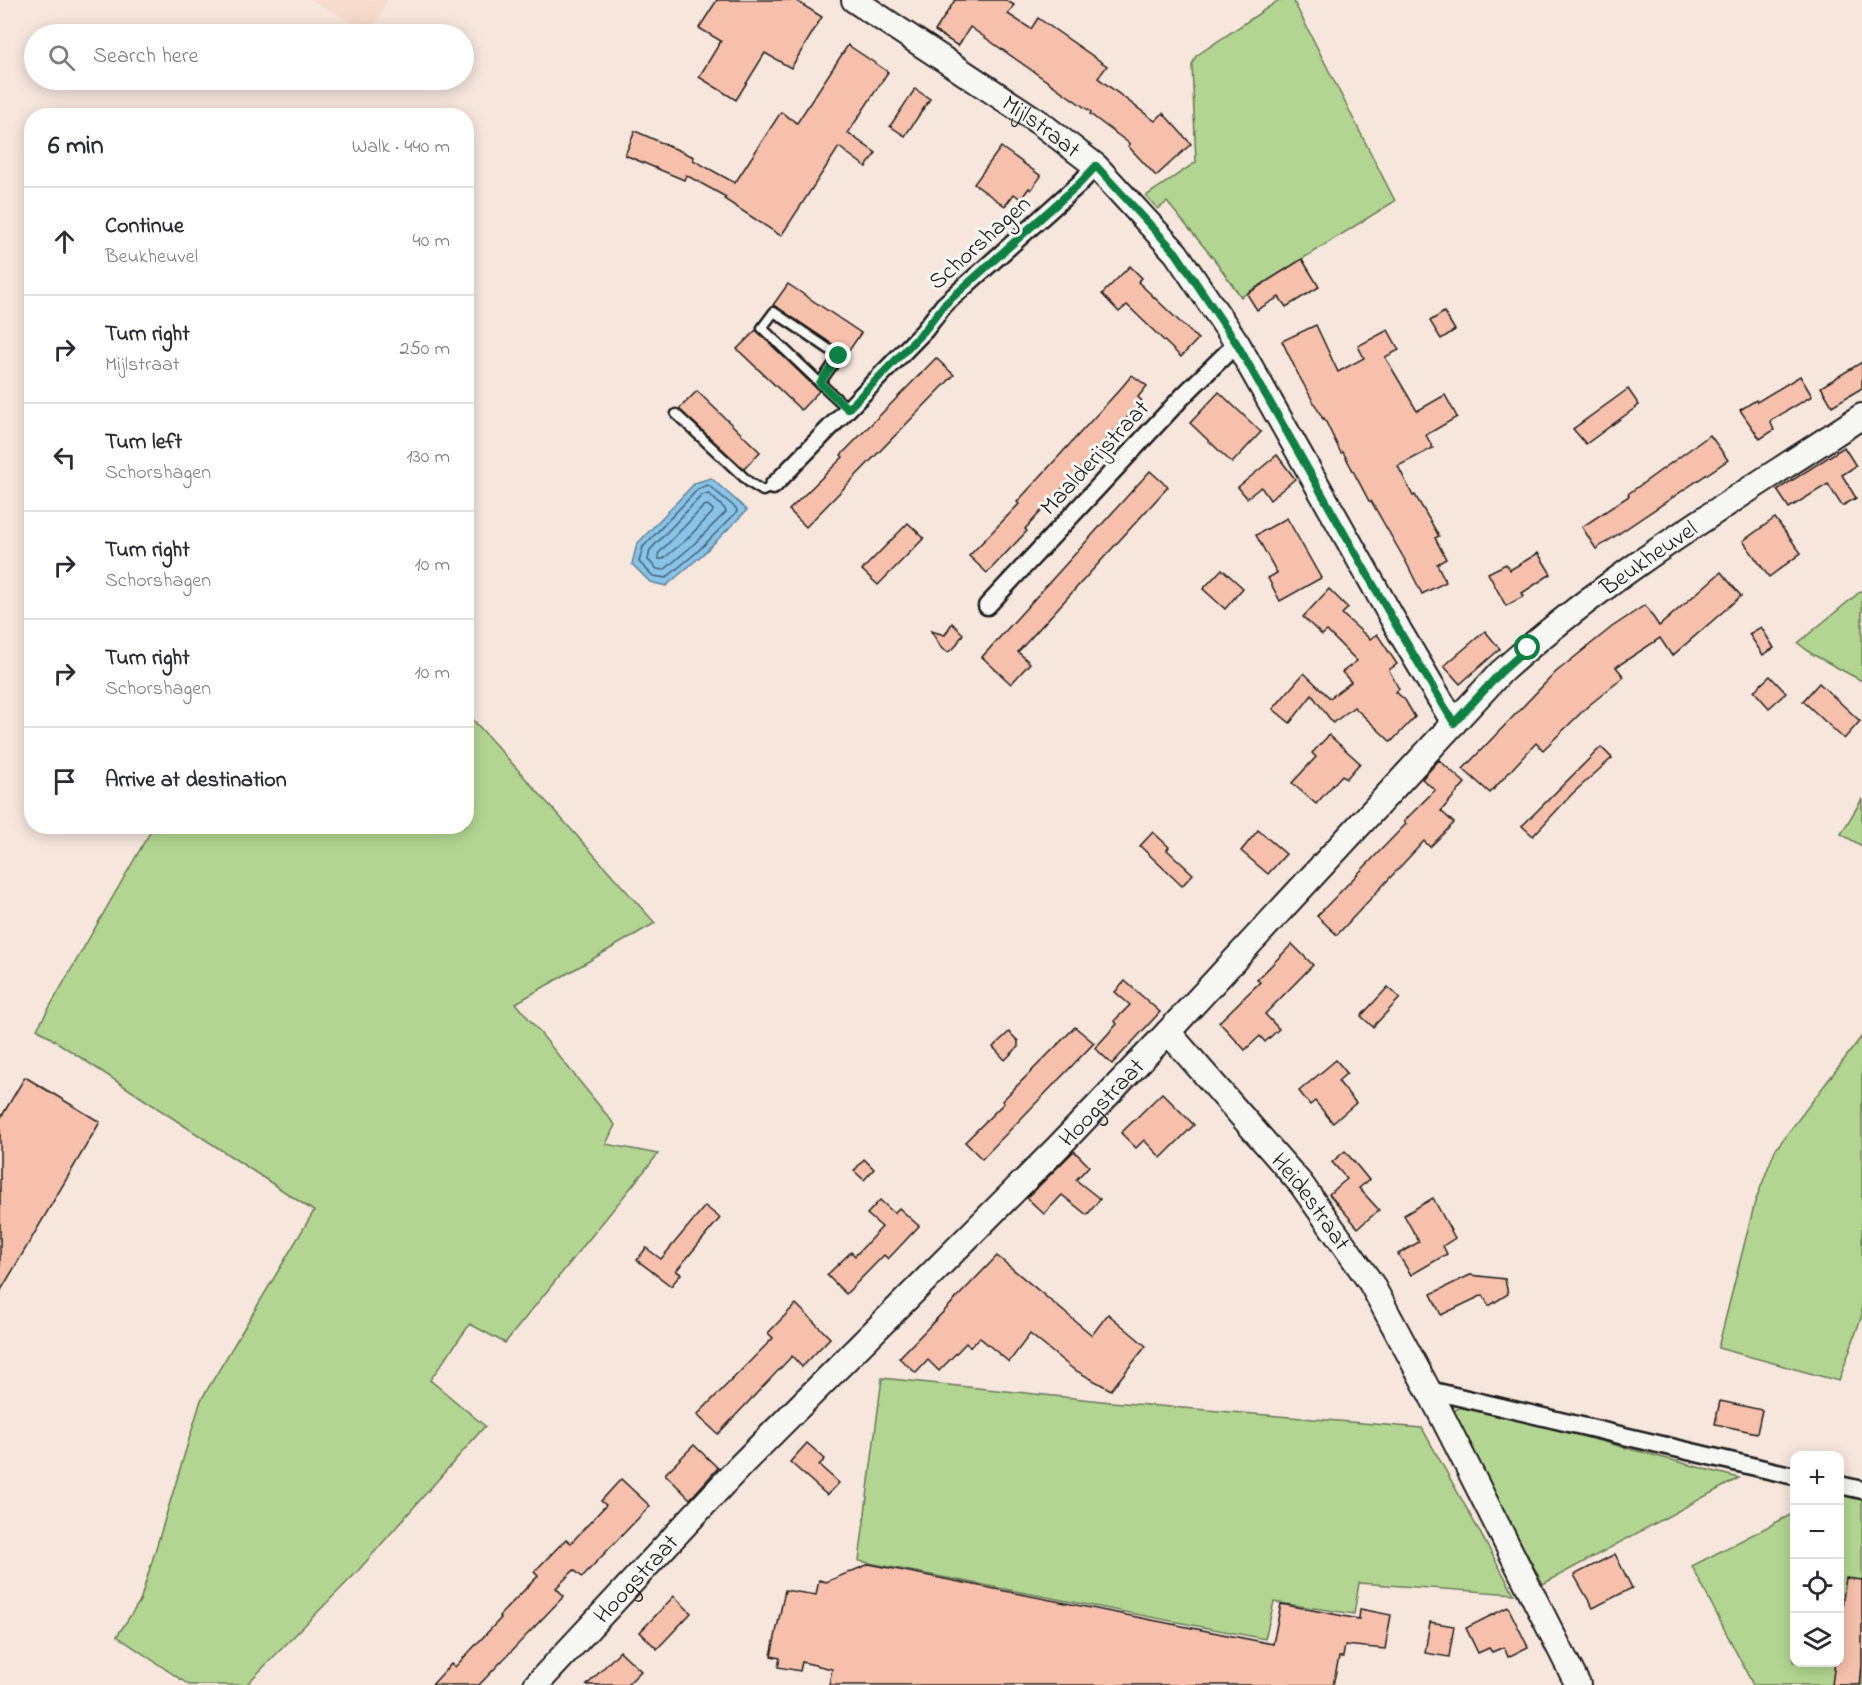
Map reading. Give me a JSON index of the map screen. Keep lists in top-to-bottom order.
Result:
{
  "streets": {
    "street": [
      "Mijlstraat",
      "Schorshagen",
      "Maalderijstraat",
      "Beukheuvel",
      "Hoogstraat",
      "Heidestraat"
    ]
  },
  "crossings": [
    ["Mijlstraat", "Schorshagen"],
    ["Mijlstraat", "Maalderijstraat"],
    ["Mijlstraat", "Beukheuvel"],
    ["Mijlstraat", "Hoogstraat"],
    ["Beukheuvel", "Hoogstraat"],
    ["Hoogstraat", "Heidestraat"]
  ],
  "page": {
    "search": "Search here",
    "heading": ["6 min", "Walk · 440 m"],
    "list": [
      ["Continue", "Beukheuvel", "40 m"],
      ["Turn right", "Mijlstraat", "250 m"],
      ["Turn left", "Schorshagen", "130 m"],
      ["Turn right", "Schorshagen", "10 m"],
      ["Turn right", "Schorshagen", "10 m"],
      "Arrive at destination"
    ],
    "map_buttons": ["+", "−"]
  }
}
